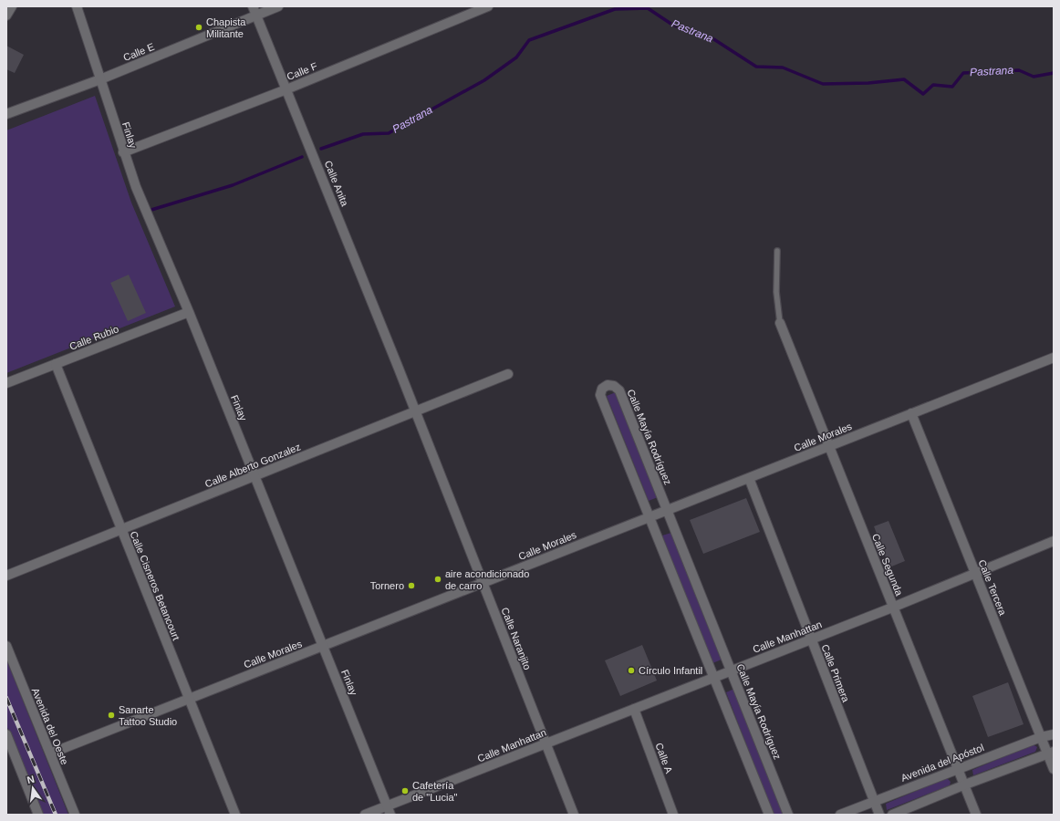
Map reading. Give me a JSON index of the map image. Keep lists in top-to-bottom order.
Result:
{
  "streets": {
    "street": [
      "Calle E",
      "Calle F",
      "Finlay",
      "Calle Anita",
      "Calle Rubio",
      "Calle Mayía Rodríguez",
      "Calle Morales",
      "Calle Alberto Gonzalez",
      "Calle Segunda",
      "Calle Cisneros Betancourt",
      "Calle Tercera",
      "Calle Manhattan",
      "Calle Naranjito",
      "Calle Primera",
      "Avenida del Oeste",
      "Calle A",
      "Avenida del Apóstol"
    ]
  },
  "crossings": [
    ["Calle E", "Finlay"],
    ["Calle E", "Calle Anita"],
    ["Calle F", "Finlay"],
    ["Calle F", "Calle Anita"],
    ["Finlay", "Calle Rubio"],
    ["Finlay", "Calle Morales"],
    ["Finlay", "Calle Alberto Gonzalez"],
    ["Finlay", "Calle Manhattan"],
    ["Calle Anita", "Calle Naranjito"],
    ["Calle Rubio", "Calle Cisneros Betancourt"],
    ["Calle Mayía Rodríguez", "Calle Morales"],
    ["Calle Mayía Rodríguez", "Calle Manhattan"],
    ["Calle Morales", "Calle Segunda"],
    ["Calle Morales", "Calle Cisneros Betancourt"],
    ["Calle Morales", "Calle Tercera"],
    ["Calle Morales", "Calle Naranjito"],
    ["Calle Morales", "Calle Primera"],
    ["Calle Morales", "Avenida del Oeste"],
    ["Calle Alberto Gonzalez", "Calle Cisneros Betancourt"],
    ["Calle Alberto Gonzalez", "Calle Naranjito"],
    ["Calle Segunda", "Calle Manhattan"],
    ["Calle Segunda", "Avenida del Apóstol"],
    ["Calle Tercera", "Calle Manhattan"],
    ["Calle Tercera", "Avenida del Apóstol"],
    ["Calle Manhattan", "Calle Naranjito"],
    ["Calle Manhattan", "Calle Primera"],
    ["Calle Manhattan", "Calle A"],
    ["Calle Primera", "Avenida del Apóstol"]
  ],
  "water": ["Pastrana"],
  "places": [
    "Chapista Militante",
    "aire acondicionado de carro",
    "Tornero",
    "Círculo Infantil",
    "Sanarte Tattoo Studio",
    "Cafetería de \"Lucia\""
  ],
  "north": "top"
}
